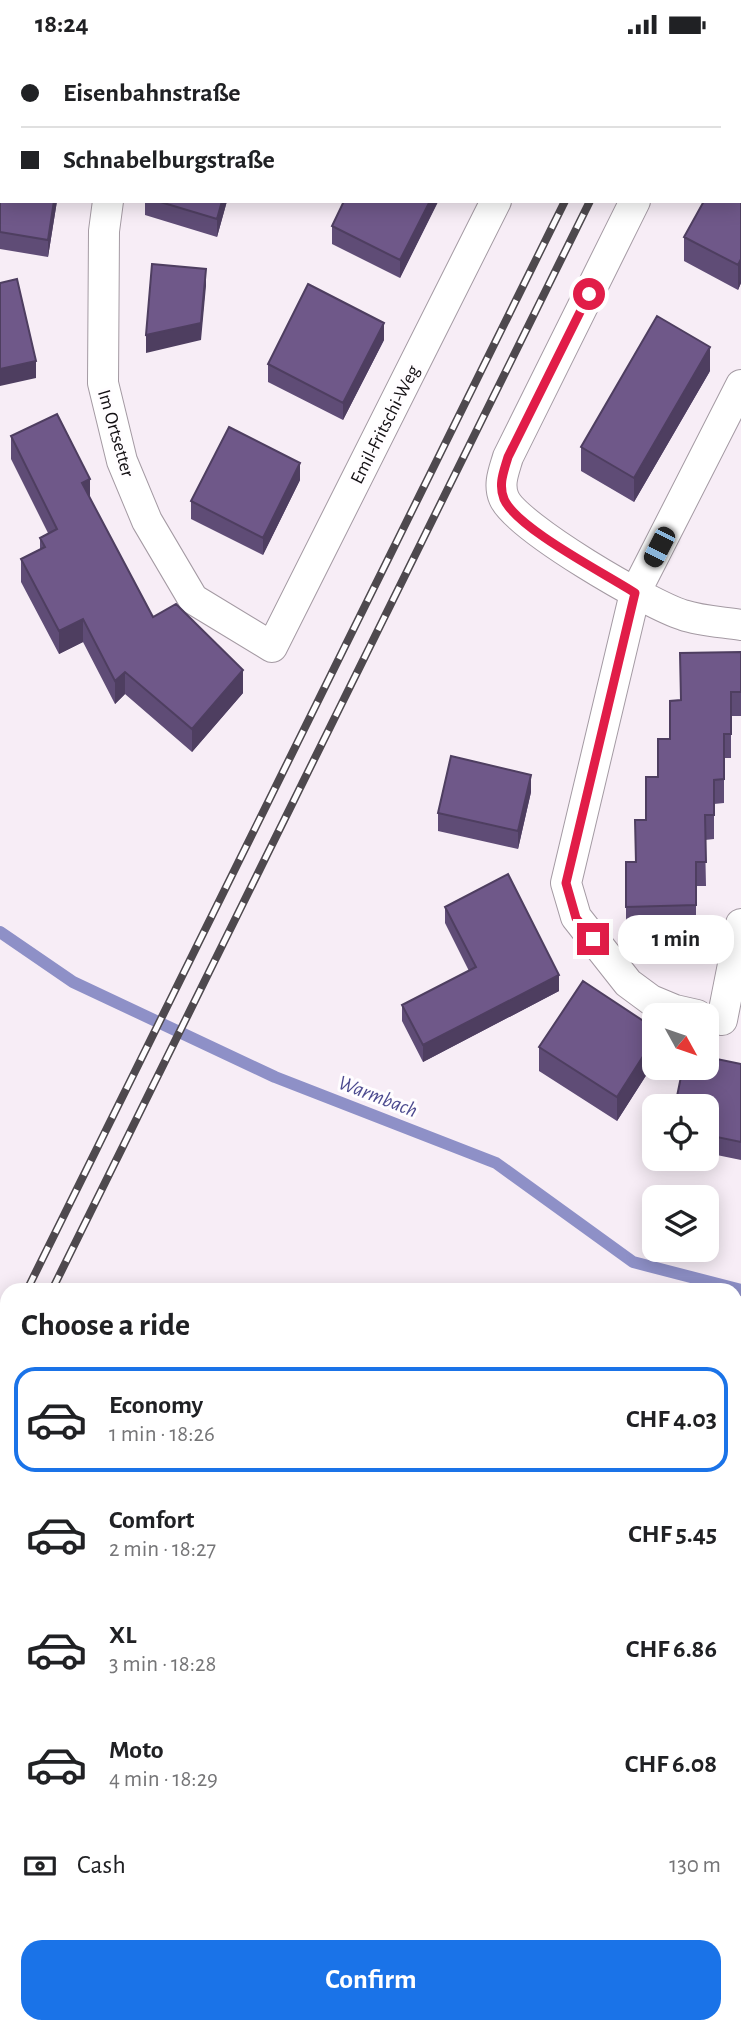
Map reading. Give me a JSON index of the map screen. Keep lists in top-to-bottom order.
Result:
{
  "streets": {
    "street": ["Emil-Fritschi-Weg", "Im Ortsetter"]
  },
  "crossings": [
    ["Emil-Fritschi-Weg", "Im Ortsetter"]
  ],
  "water": ["Warmbach"],
  "north": "bottom right",
  "page": {
    "status": "18:24",
    "banner": ["Eisenbahnstraße", "Schnabelburgstraße"],
    "bubble": "1 min",
    "heading": "Choose a ride",
    "list": [
      {
        "name": "Economy",
        "note": "1 min · 18:26",
        "value": "CHF 4.03"
      },
      {
        "name": "Comfort",
        "note": "2 min · 18:27",
        "value": "CHF 5.45"
      },
      {
        "name": "XL",
        "note": "3 min · 18:28",
        "value": "CHF 6.86"
      },
      {
        "name": "Moto",
        "note": "4 min · 18:29",
        "value": "CHF 6.08"
      }
    ],
    "pay": ["Cash", "130 m"],
    "buttons": "Confirm"
  }
}
